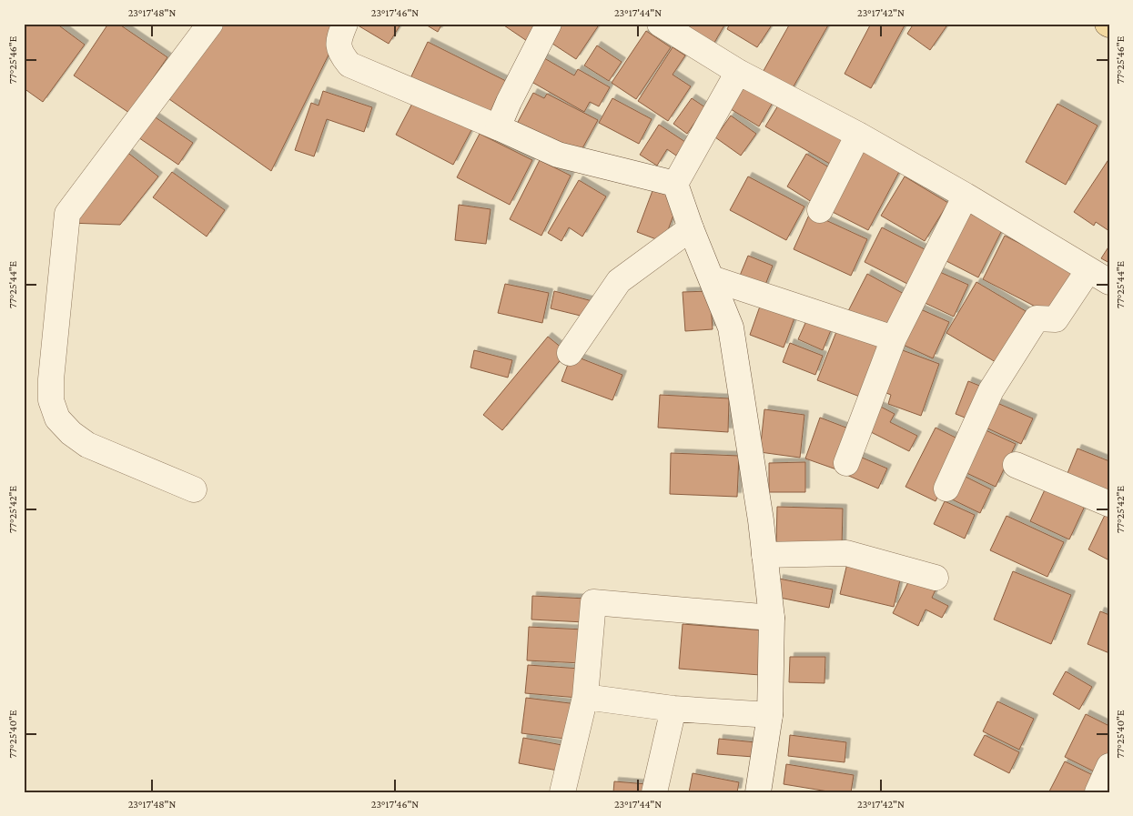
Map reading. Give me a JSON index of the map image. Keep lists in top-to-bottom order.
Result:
{
  "coordinates": [
    "23°17'48\"N",
    "23°17'46\"N",
    "23°17'44\"N",
    "23°17'42\"N",
    "77°25'46\"E",
    "77°25'44\"E",
    "77°25'42\"E",
    "77°25'40\"E"
  ]
}
